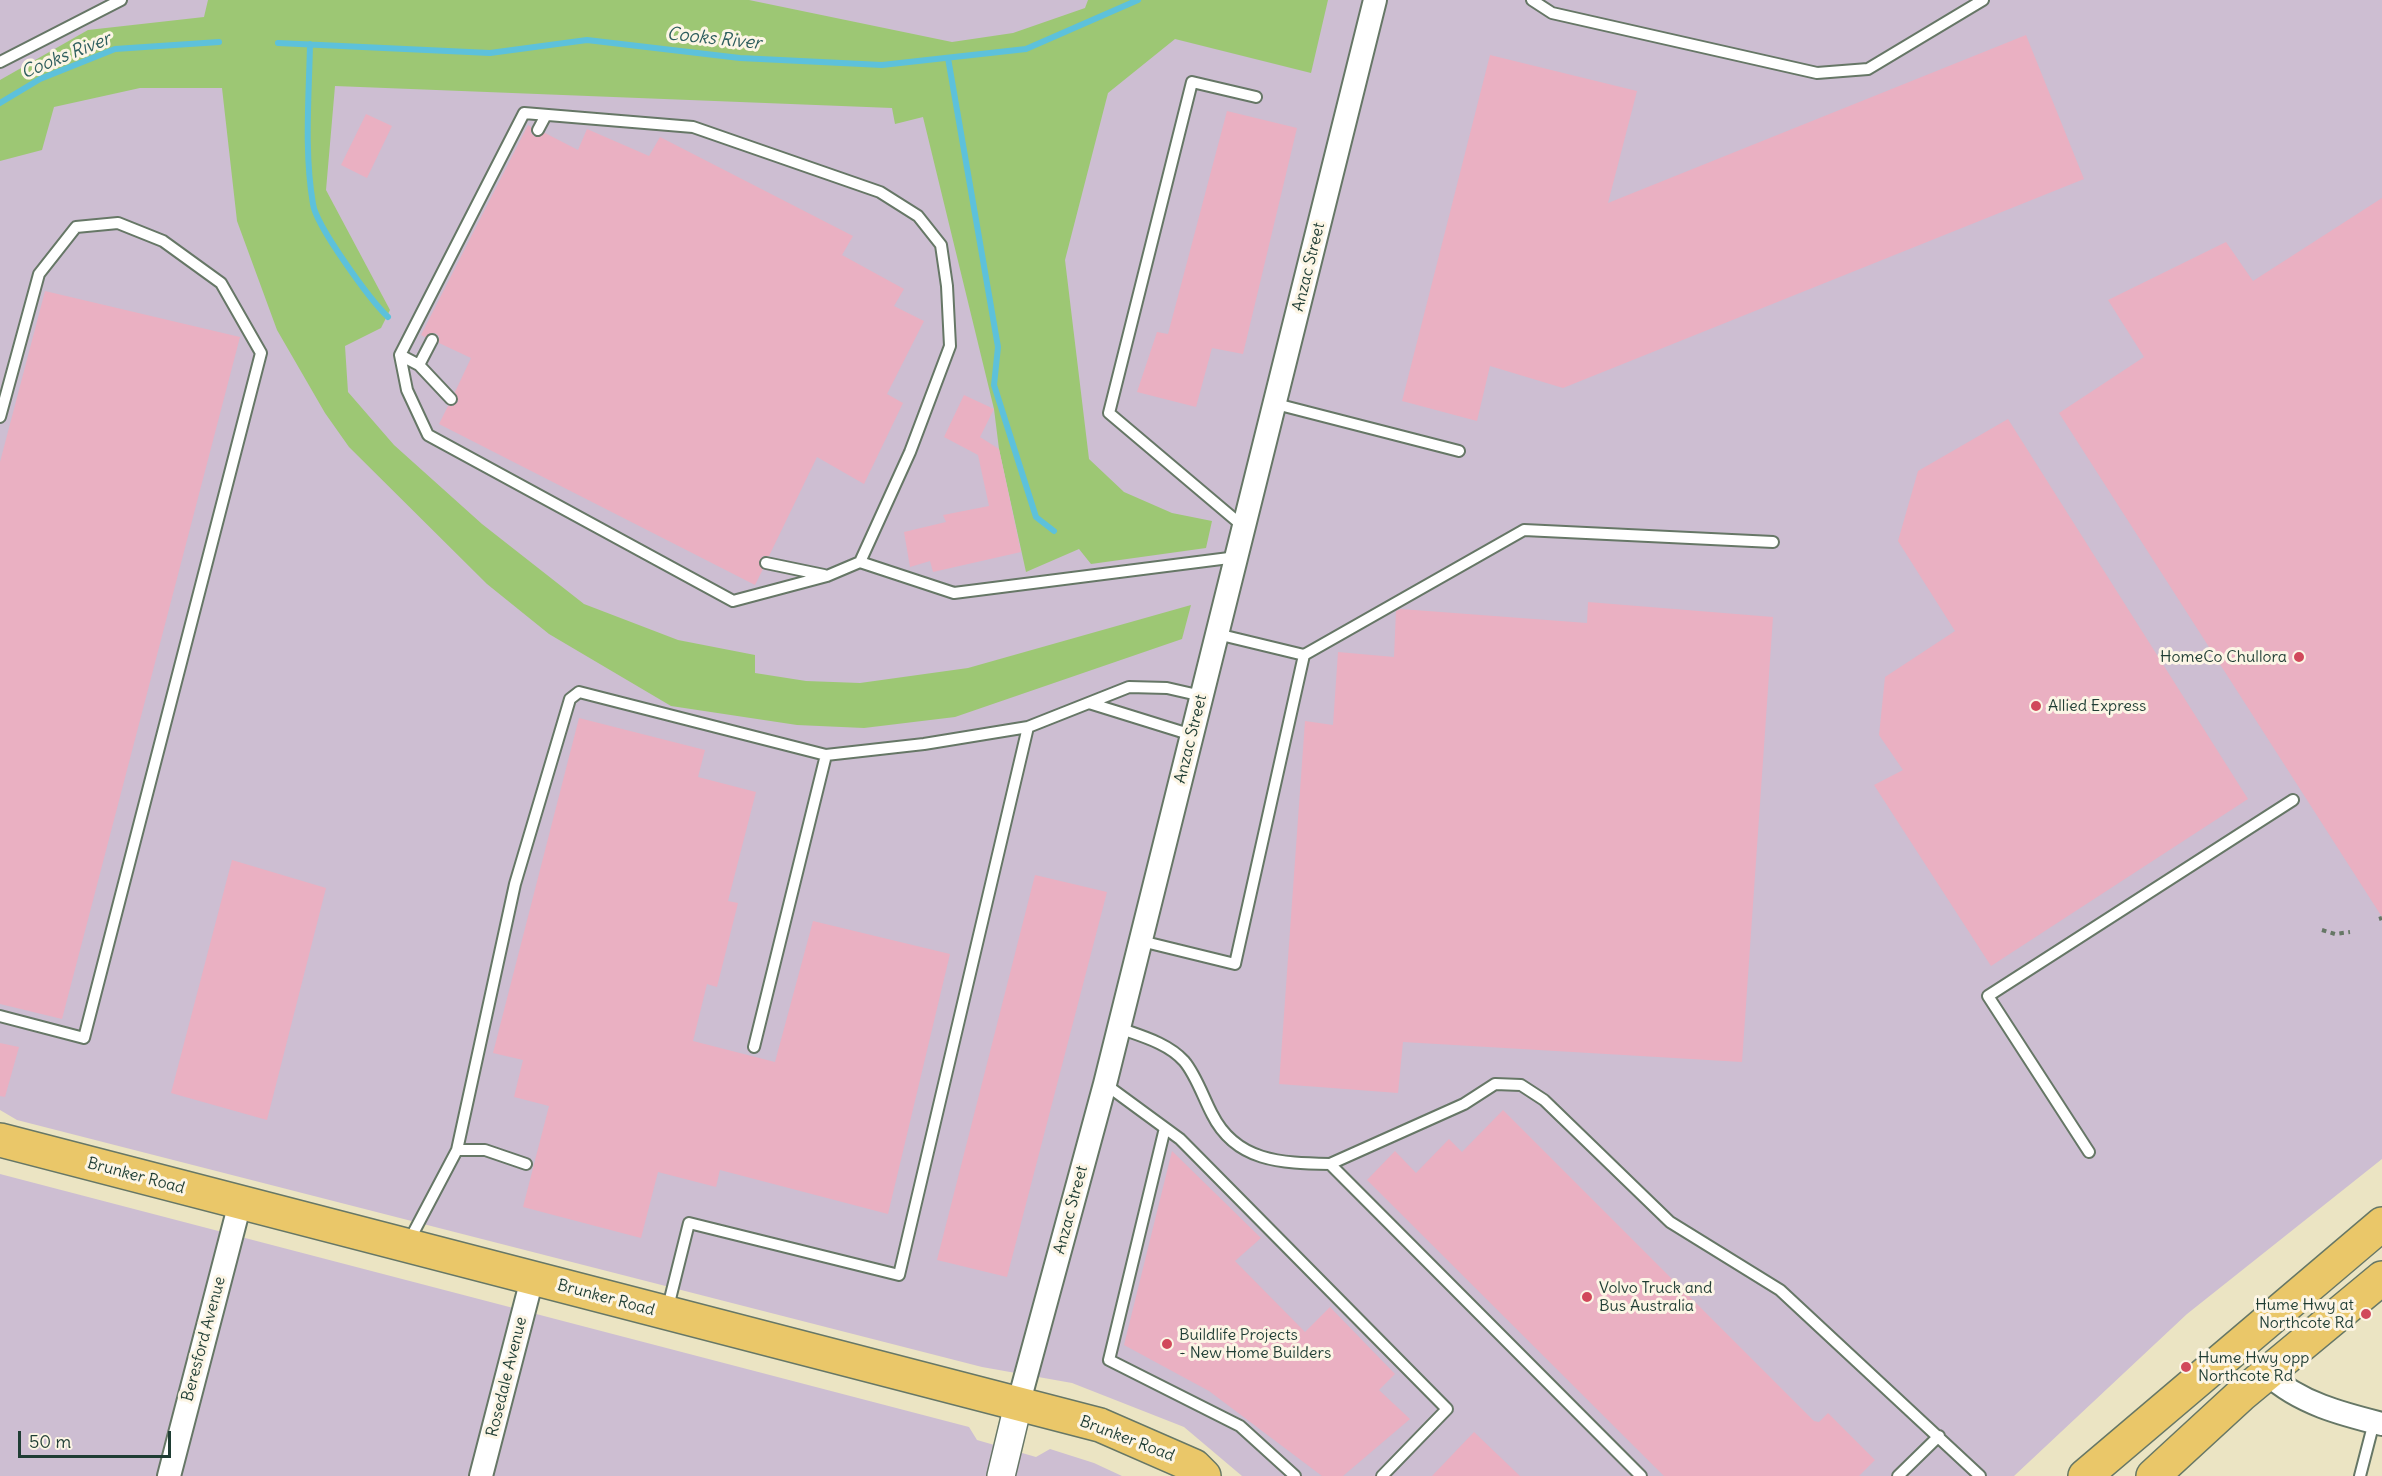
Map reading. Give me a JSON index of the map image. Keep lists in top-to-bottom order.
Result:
{
  "streets": {
    "main road": ["Brunker Road"],
    "street": ["Anzac Street", "Beresford Avenue", "Rosedale Avenue"]
  },
  "crossings": [
    ["Anzac Street", "Brunker Road"],
    ["Brunker Road", "Beresford Avenue"],
    ["Brunker Road", "Rosedale Avenue"]
  ],
  "water": ["Cooks River"],
  "places": [
    "HomeCo Chullora",
    "Allied Express",
    "Volvo Truck and Bus Australia",
    "Hume Hwy at Northcote Rd",
    "Buildlife Projects - New Home Builders",
    "Hume Hwy opp Northcote Rd"
  ],
  "scale_bar": "50 m"
}
